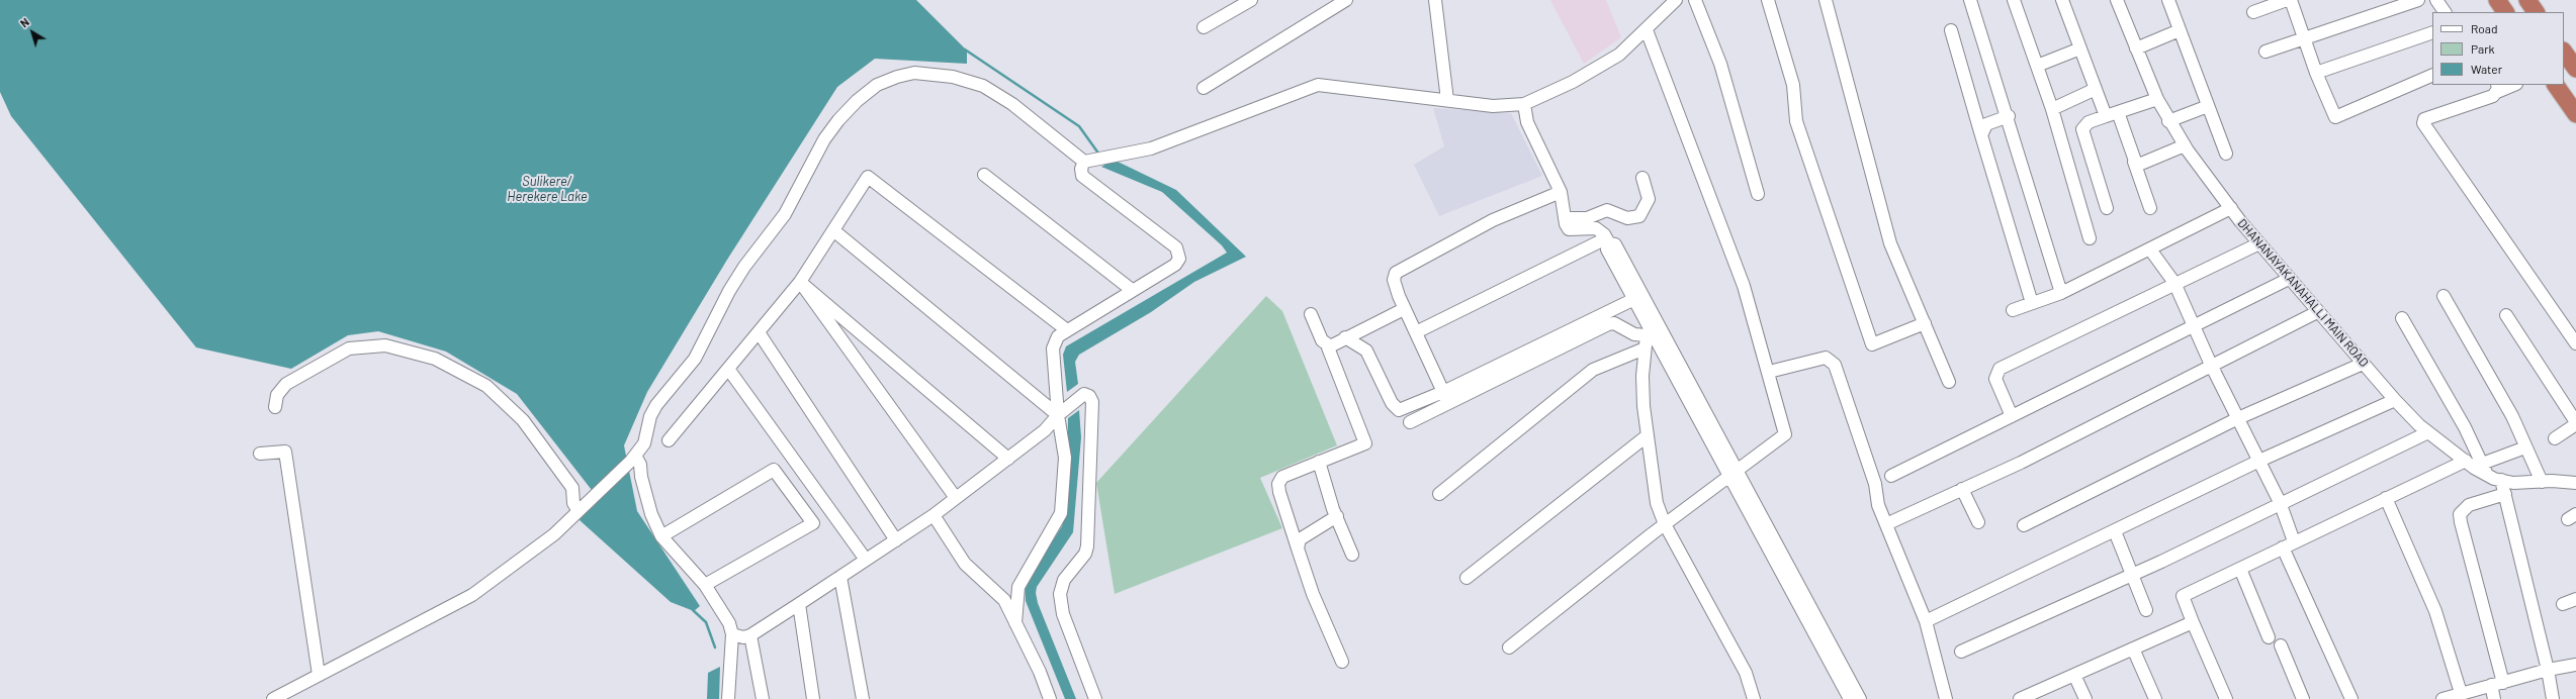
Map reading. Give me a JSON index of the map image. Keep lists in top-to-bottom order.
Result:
{
  "streets": {
    "street": ["DHANANAYAKANAHALLI MAIN ROAD"]
  },
  "water": ["Sulikere/ Herekere Lake"],
  "legend": ["Road", "Park", "Water"],
  "north": "top left"
}
